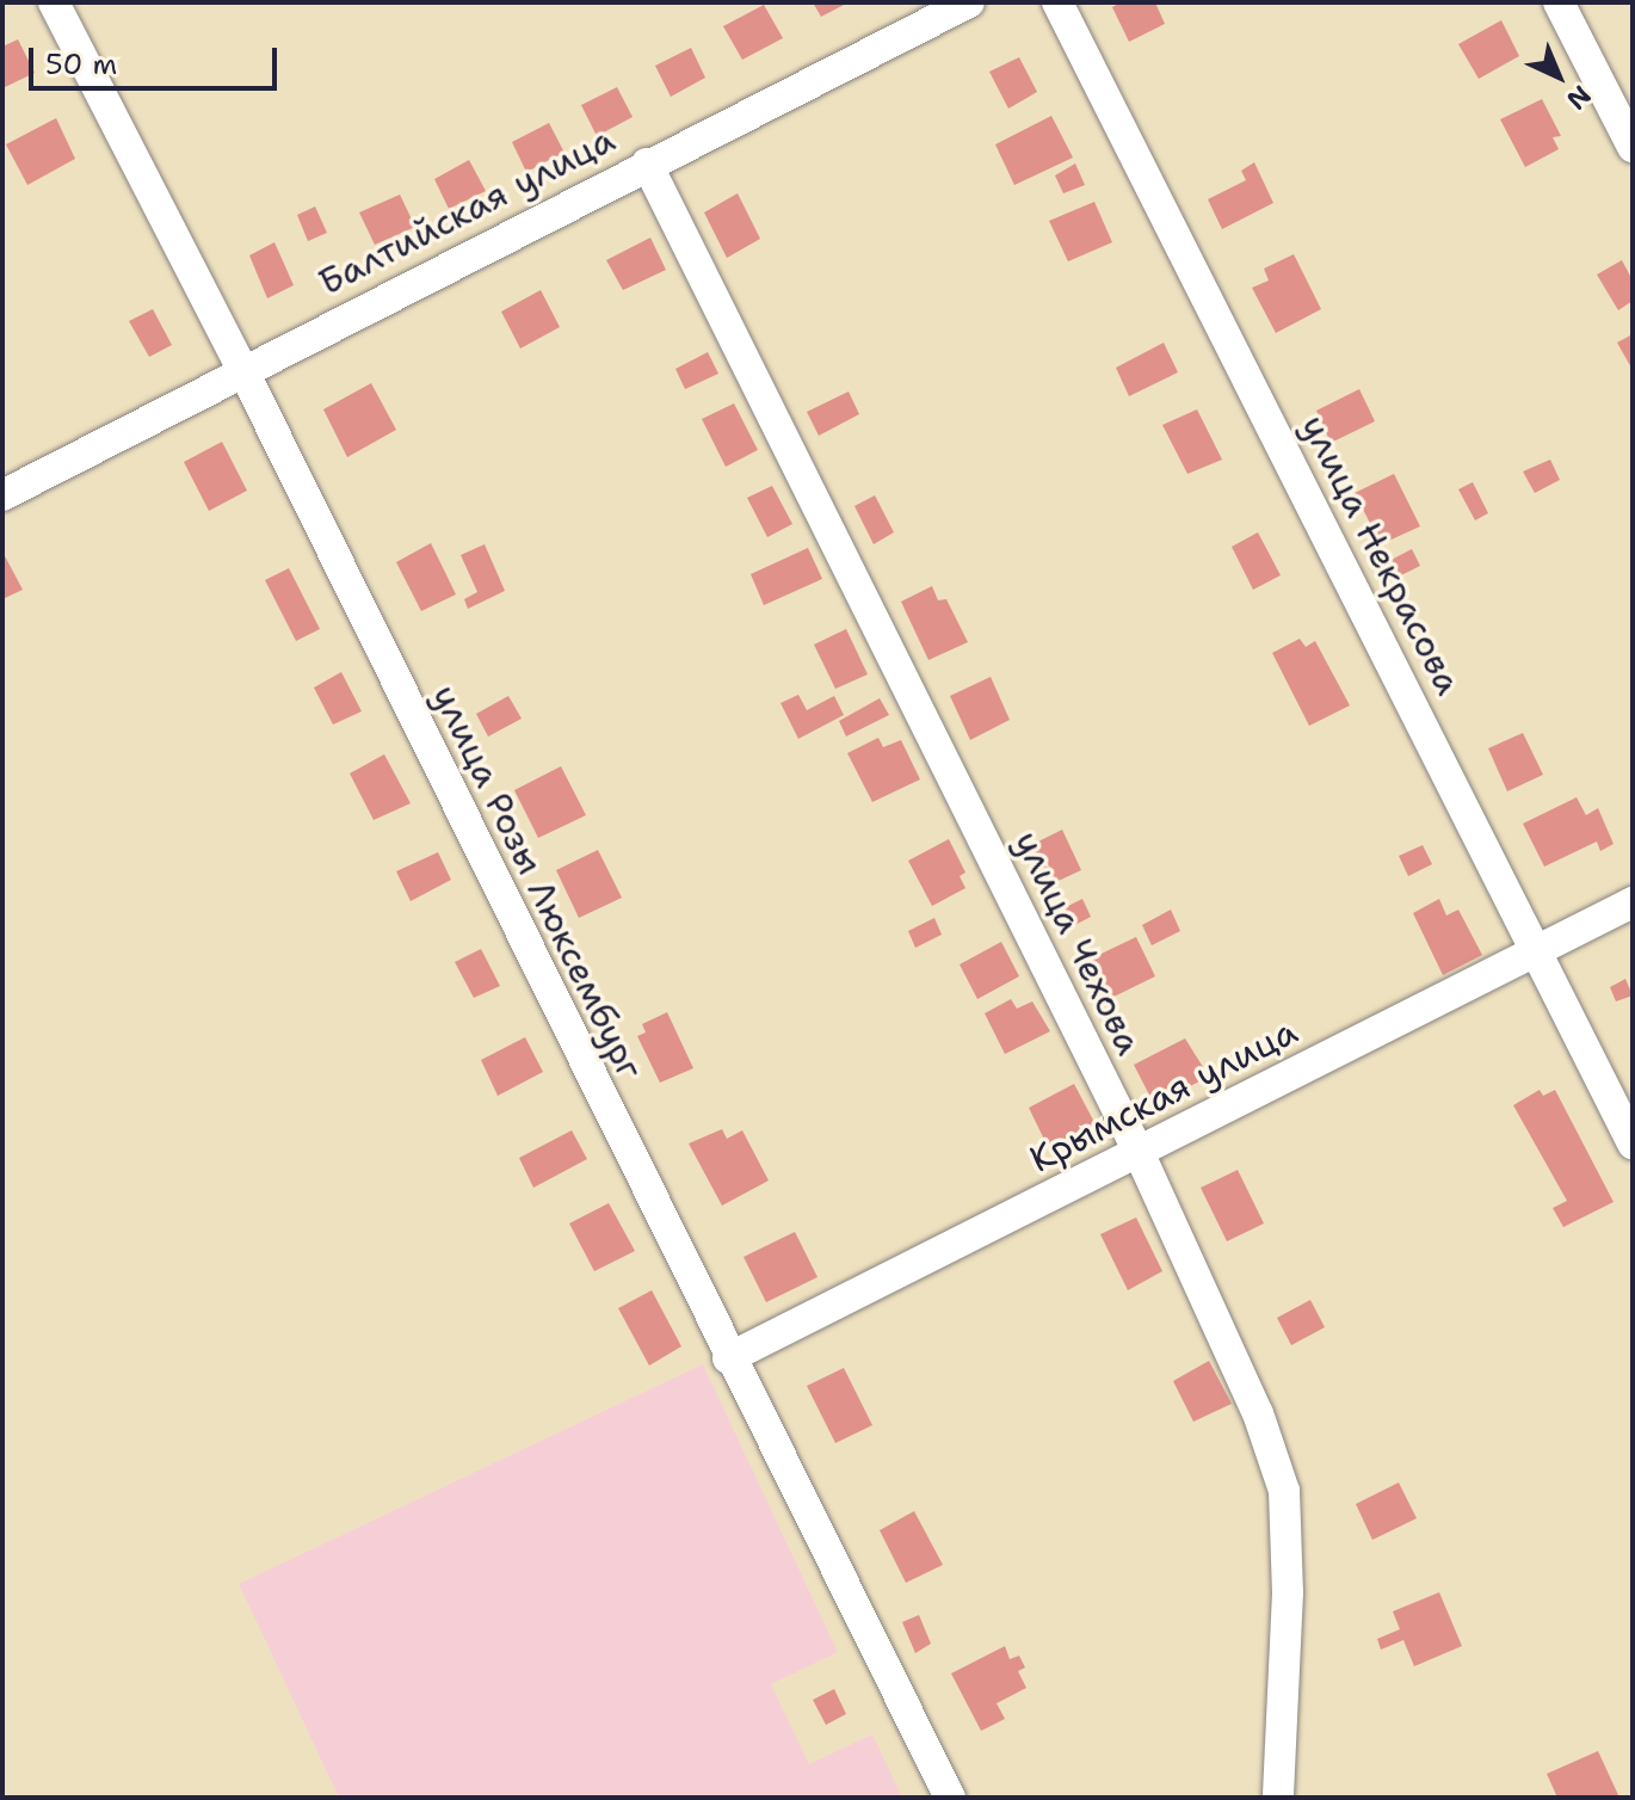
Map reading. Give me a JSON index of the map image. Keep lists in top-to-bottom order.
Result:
{
  "streets": {
    "street": [
      "Балтийская улица",
      "улица Некрасова",
      "улица Розы Люксембург",
      "улица Чехова",
      "Крымская улица"
    ]
  },
  "crossings": [
    ["Балтийская улица", "улица Розы Люксембург"],
    ["Балтийская улица", "улица Чехова"],
    ["улица Некрасова", "Крымская улица"],
    ["улица Розы Люксембург", "Крымская улица"],
    ["улица Чехова", "Крымская улица"]
  ],
  "scale_bar": "50 m",
  "north": "bottom right"
}
